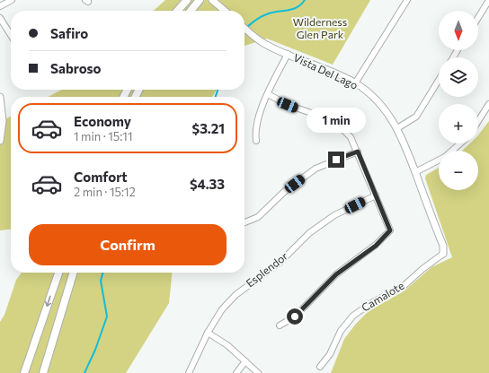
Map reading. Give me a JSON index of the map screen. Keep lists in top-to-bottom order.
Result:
{
  "streets": {
    "street": ["Vista Del Lago", "Esplendor", "Camalote"]
  },
  "crossings": [
    ["Vista Del Lago", "Camalote"]
  ],
  "parks": ["Wilderness Glen Park"],
  "north": "bottom",
  "page": {
    "map_buttons": ["+", "−"],
    "banner": ["Safiro", "Sabroso"],
    "list": [
      {
        "name": "Economy",
        "note": "1 min · 15:11",
        "value": "$3.21"
      },
      {
        "name": "Comfort",
        "note": "2 min · 15:12",
        "value": "$4.33"
      }
    ],
    "bubble": "1 min",
    "buttons": "Confirm"
  }
}
